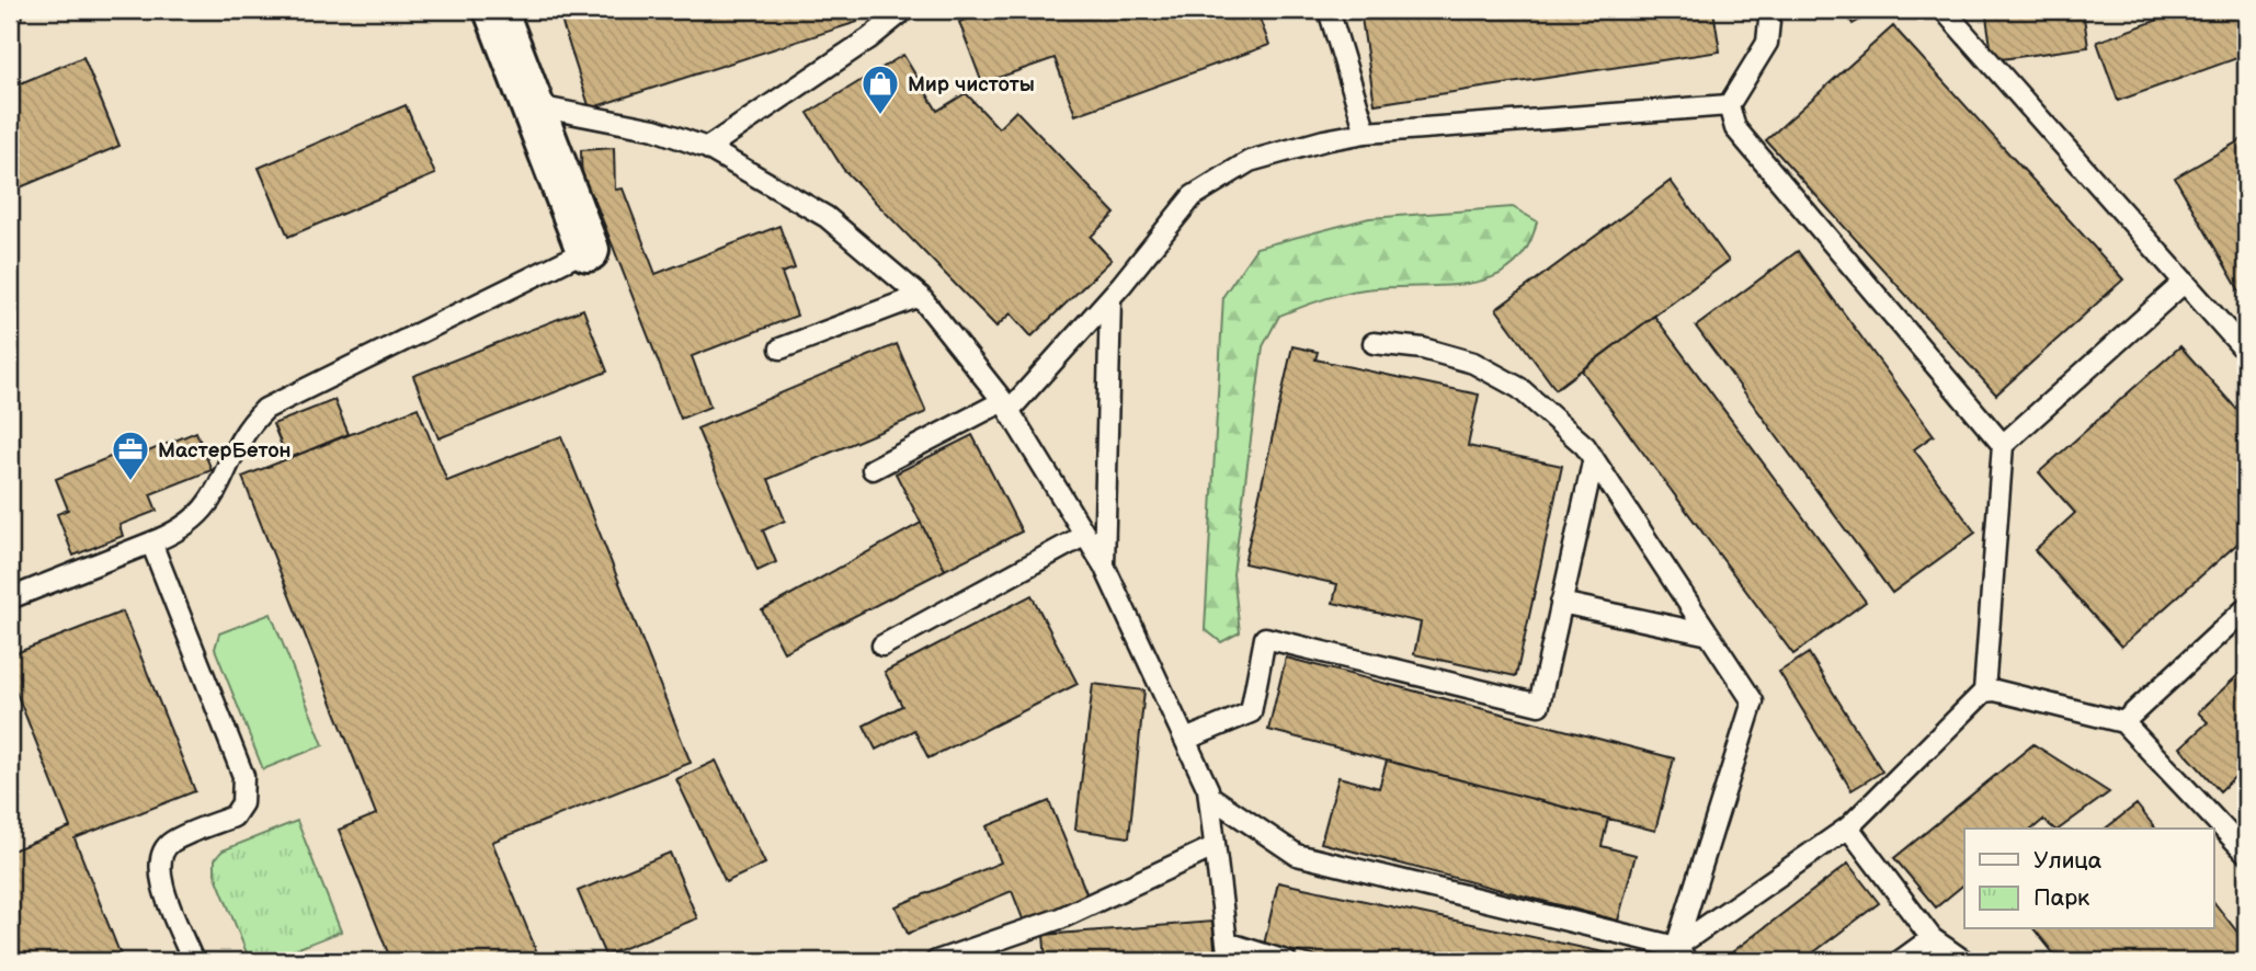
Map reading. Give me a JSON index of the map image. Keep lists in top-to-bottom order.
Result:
{
  "places": {
    "shop": ["Мир чистоты"],
    "office": ["МастерБетон"]
  },
  "legend": ["Улица", "Парк"]
}
